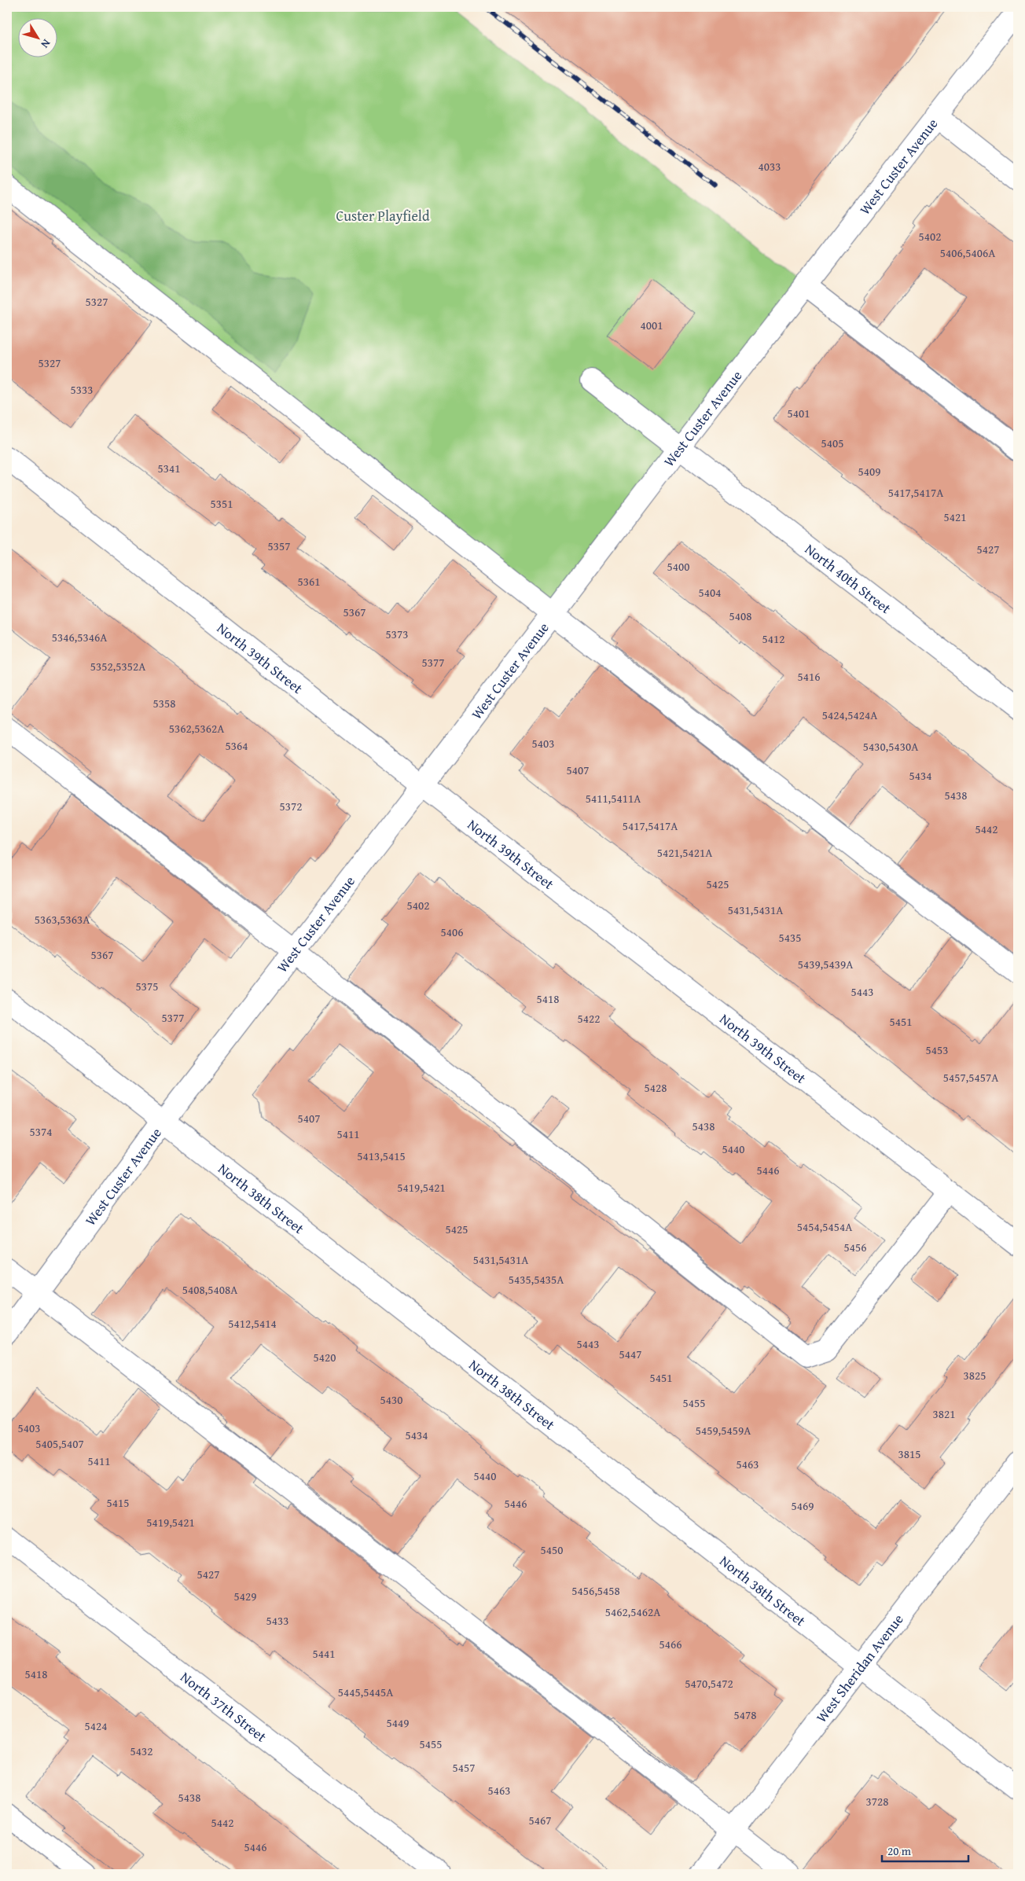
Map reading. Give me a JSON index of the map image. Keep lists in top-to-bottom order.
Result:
{
  "streets": {
    "street": [
      "West Custer Avenue",
      "North 40th Street",
      "North 39th Street",
      "North 38th Street",
      "West Sheridan Avenue",
      "North 37th Street"
    ]
  },
  "crossings": [
    ["West Custer Avenue", "North 40th Street"],
    ["West Custer Avenue", "North 39th Street"],
    ["West Custer Avenue", "North 38th Street"],
    ["North 38th Street", "West Sheridan Avenue"]
  ],
  "parks": ["Custer Playfield"],
  "house_numbers": [
    "4033",
    "5402",
    "5406,5406A",
    "5327",
    "4001",
    "5327",
    "5333",
    "5401",
    "5405",
    "5341",
    "5409",
    "5417,5417A",
    "5351",
    "5421",
    "5357",
    "5427",
    "5400",
    "5361",
    "5404",
    "5367",
    "5408",
    "5373",
    "5346,5346A",
    "5412",
    "5377",
    "5352,5352A",
    "5416",
    "5358",
    "5424,5424A",
    "5362,5362A",
    "5403",
    "5364",
    "5430,5430A",
    "5407",
    "5434",
    "5438",
    "5411,5411A",
    "5372",
    "5417,5417A",
    "5442",
    "5421,5421A",
    "5425",
    "5402",
    "5431,5431A",
    "5363,5363A",
    "5406",
    "5435",
    "5367",
    "5439,5439A",
    "5375",
    "5443",
    "5418",
    "5377",
    "5422",
    "5451",
    "5453",
    "5457,5457A",
    "5428",
    "5407",
    "5438",
    "5374",
    "5411",
    "5440",
    "5413,5415",
    "5446",
    "5419,5421",
    "5454,5454A",
    "5425",
    "5456",
    "5431,5431A",
    "5435,5435A",
    "5408,5408A",
    "5412,5414",
    "5443",
    "5447",
    "5420",
    "3825",
    "5451",
    "5430",
    "5455",
    "3821",
    "5403",
    "5459,5459A",
    "5434",
    "5405,5407",
    "3815",
    "5411",
    "5463",
    "5440",
    "5415",
    "5446",
    "5469",
    "5419,5421",
    "5450",
    "5427",
    "5456,5458",
    "5429",
    "5462,5462A",
    "5433",
    "5466",
    "5441",
    "5418",
    "5470,5472",
    "5445,5445A",
    "5478",
    "5449",
    "5424",
    "5455",
    "5432",
    "5457",
    "5463",
    "5438",
    "3728",
    "5467",
    "5442",
    "5446"
  ],
  "scale_bar": "20 m",
  "north": "bottom right"
}
